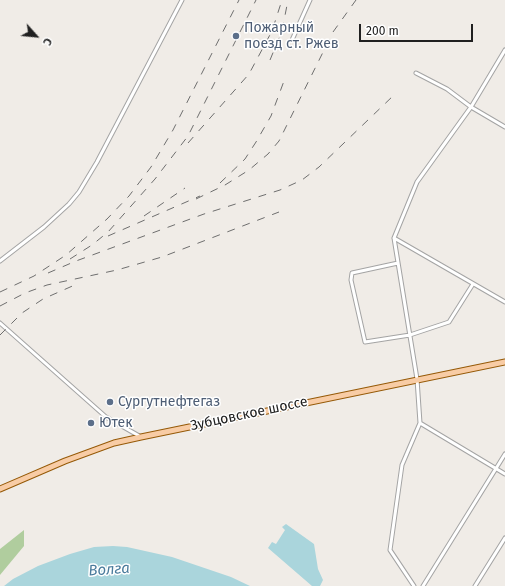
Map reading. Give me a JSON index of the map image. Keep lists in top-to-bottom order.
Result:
{
  "streets": {
    "main road": ["Зубцовское шоссе"]
  },
  "water": ["Волга"],
  "places": ["Пожарный поезд ст. Ржев", "Сургутнефтегаз", "Ютек"],
  "scale_bar": "200 m",
  "north": "bottom right"
}
